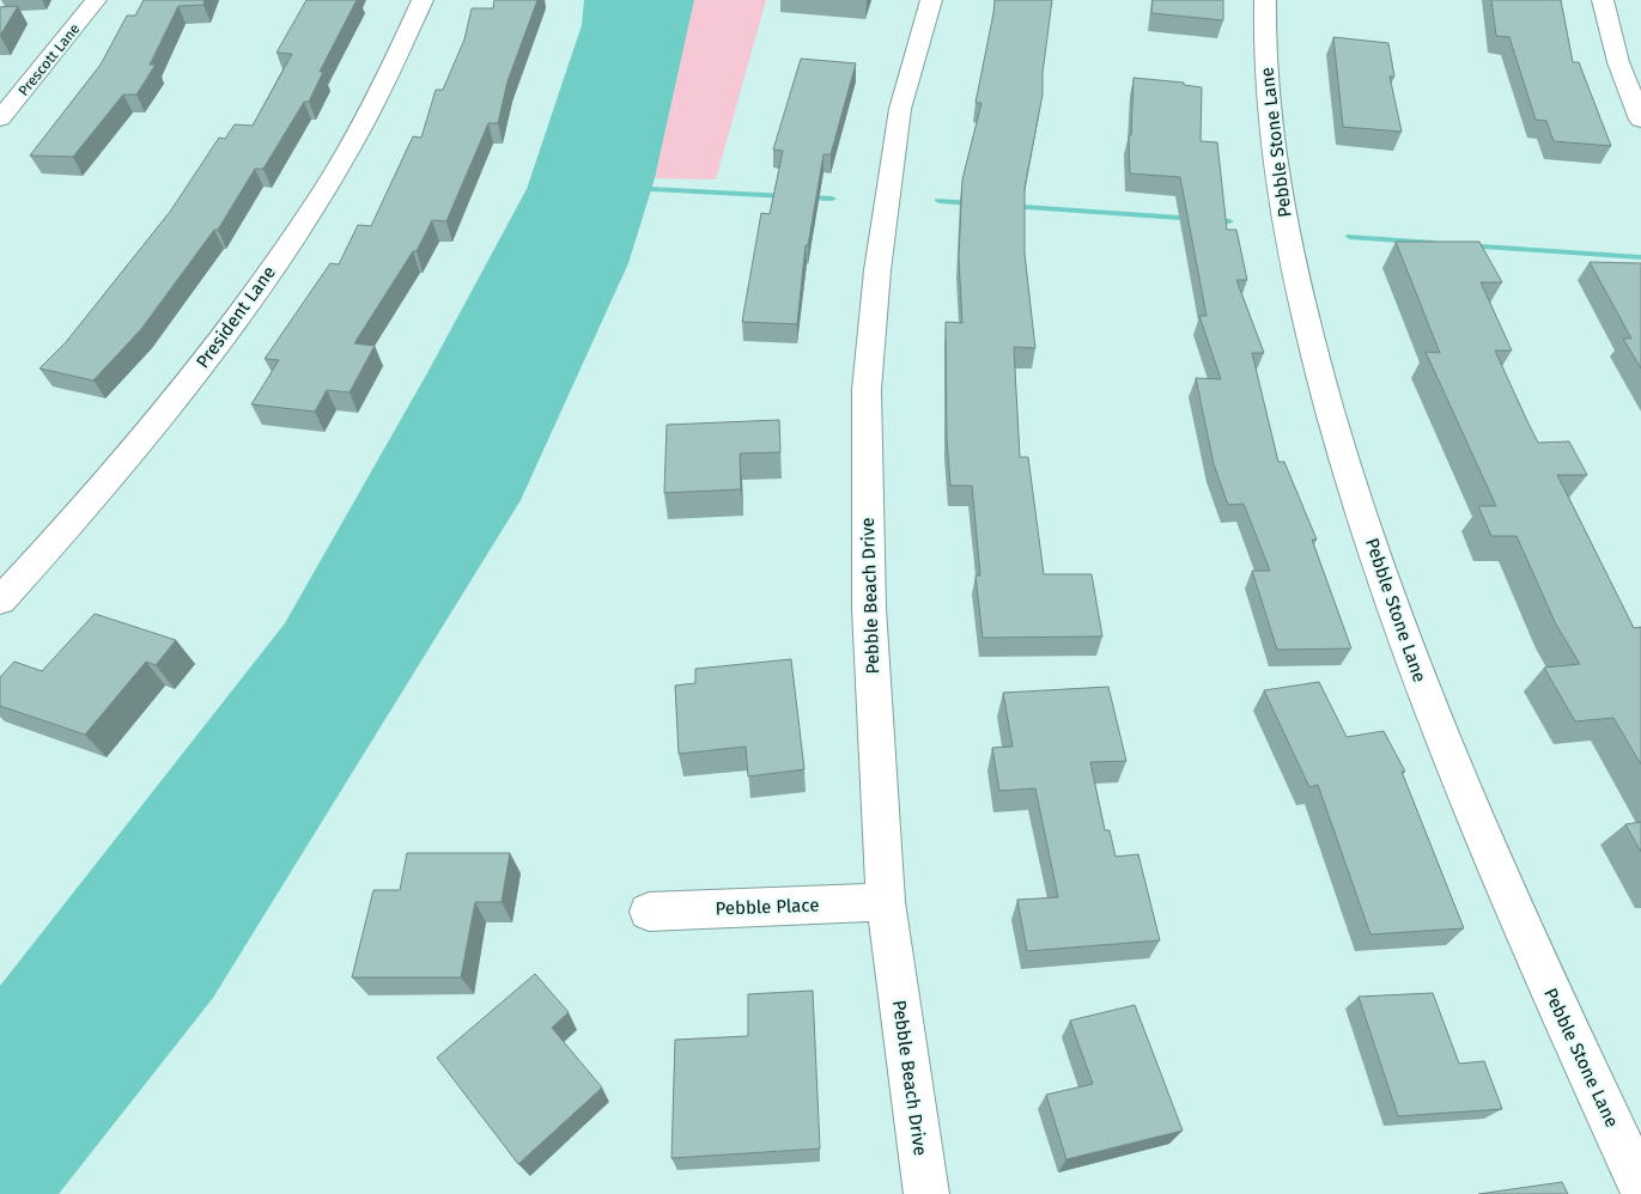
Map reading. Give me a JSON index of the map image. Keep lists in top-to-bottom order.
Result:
{
  "streets": {
    "street": [
      "Prescott Lane",
      "Pebble Stone Lane",
      "President Lane",
      "Pebble Beach Drive",
      "Pebble Place"
    ]
  },
  "crossings": [
    ["Pebble Beach Drive", "Pebble Place"]
  ]
}
